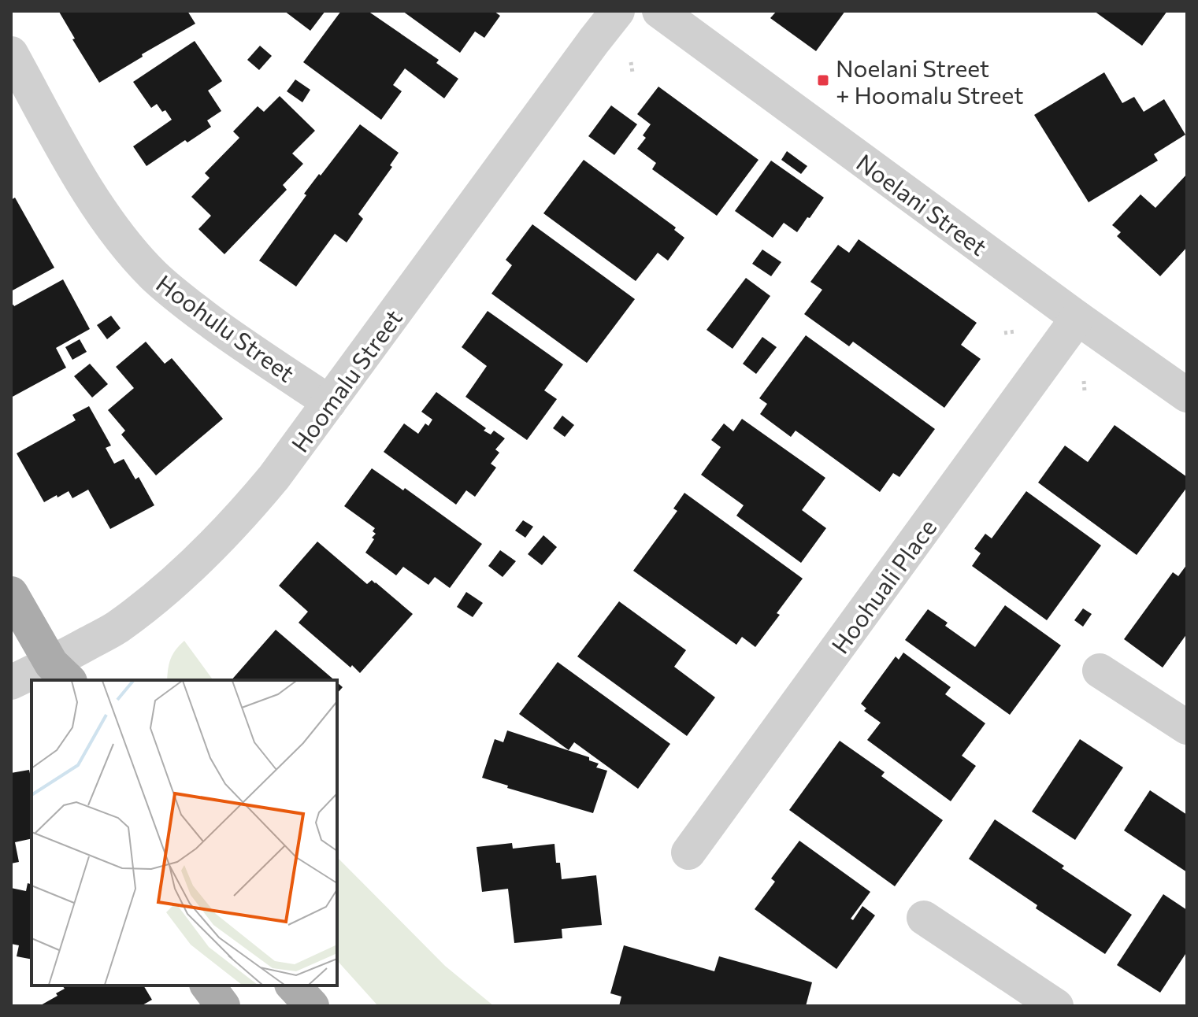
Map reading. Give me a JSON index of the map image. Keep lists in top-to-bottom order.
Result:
{
  "streets": {
    "street": [
      "Noelani Street",
      "Hoohulu Street",
      "Hoomalu Street",
      "Hoohuali Place"
    ]
  },
  "crossings": [
    ["Noelani Street", "Hoohuali Place"],
    ["Hoohulu Street", "Hoomalu Street"]
  ],
  "places": {
    "transit": ["Noelani Street + Hoomalu Street"]
  }
}
